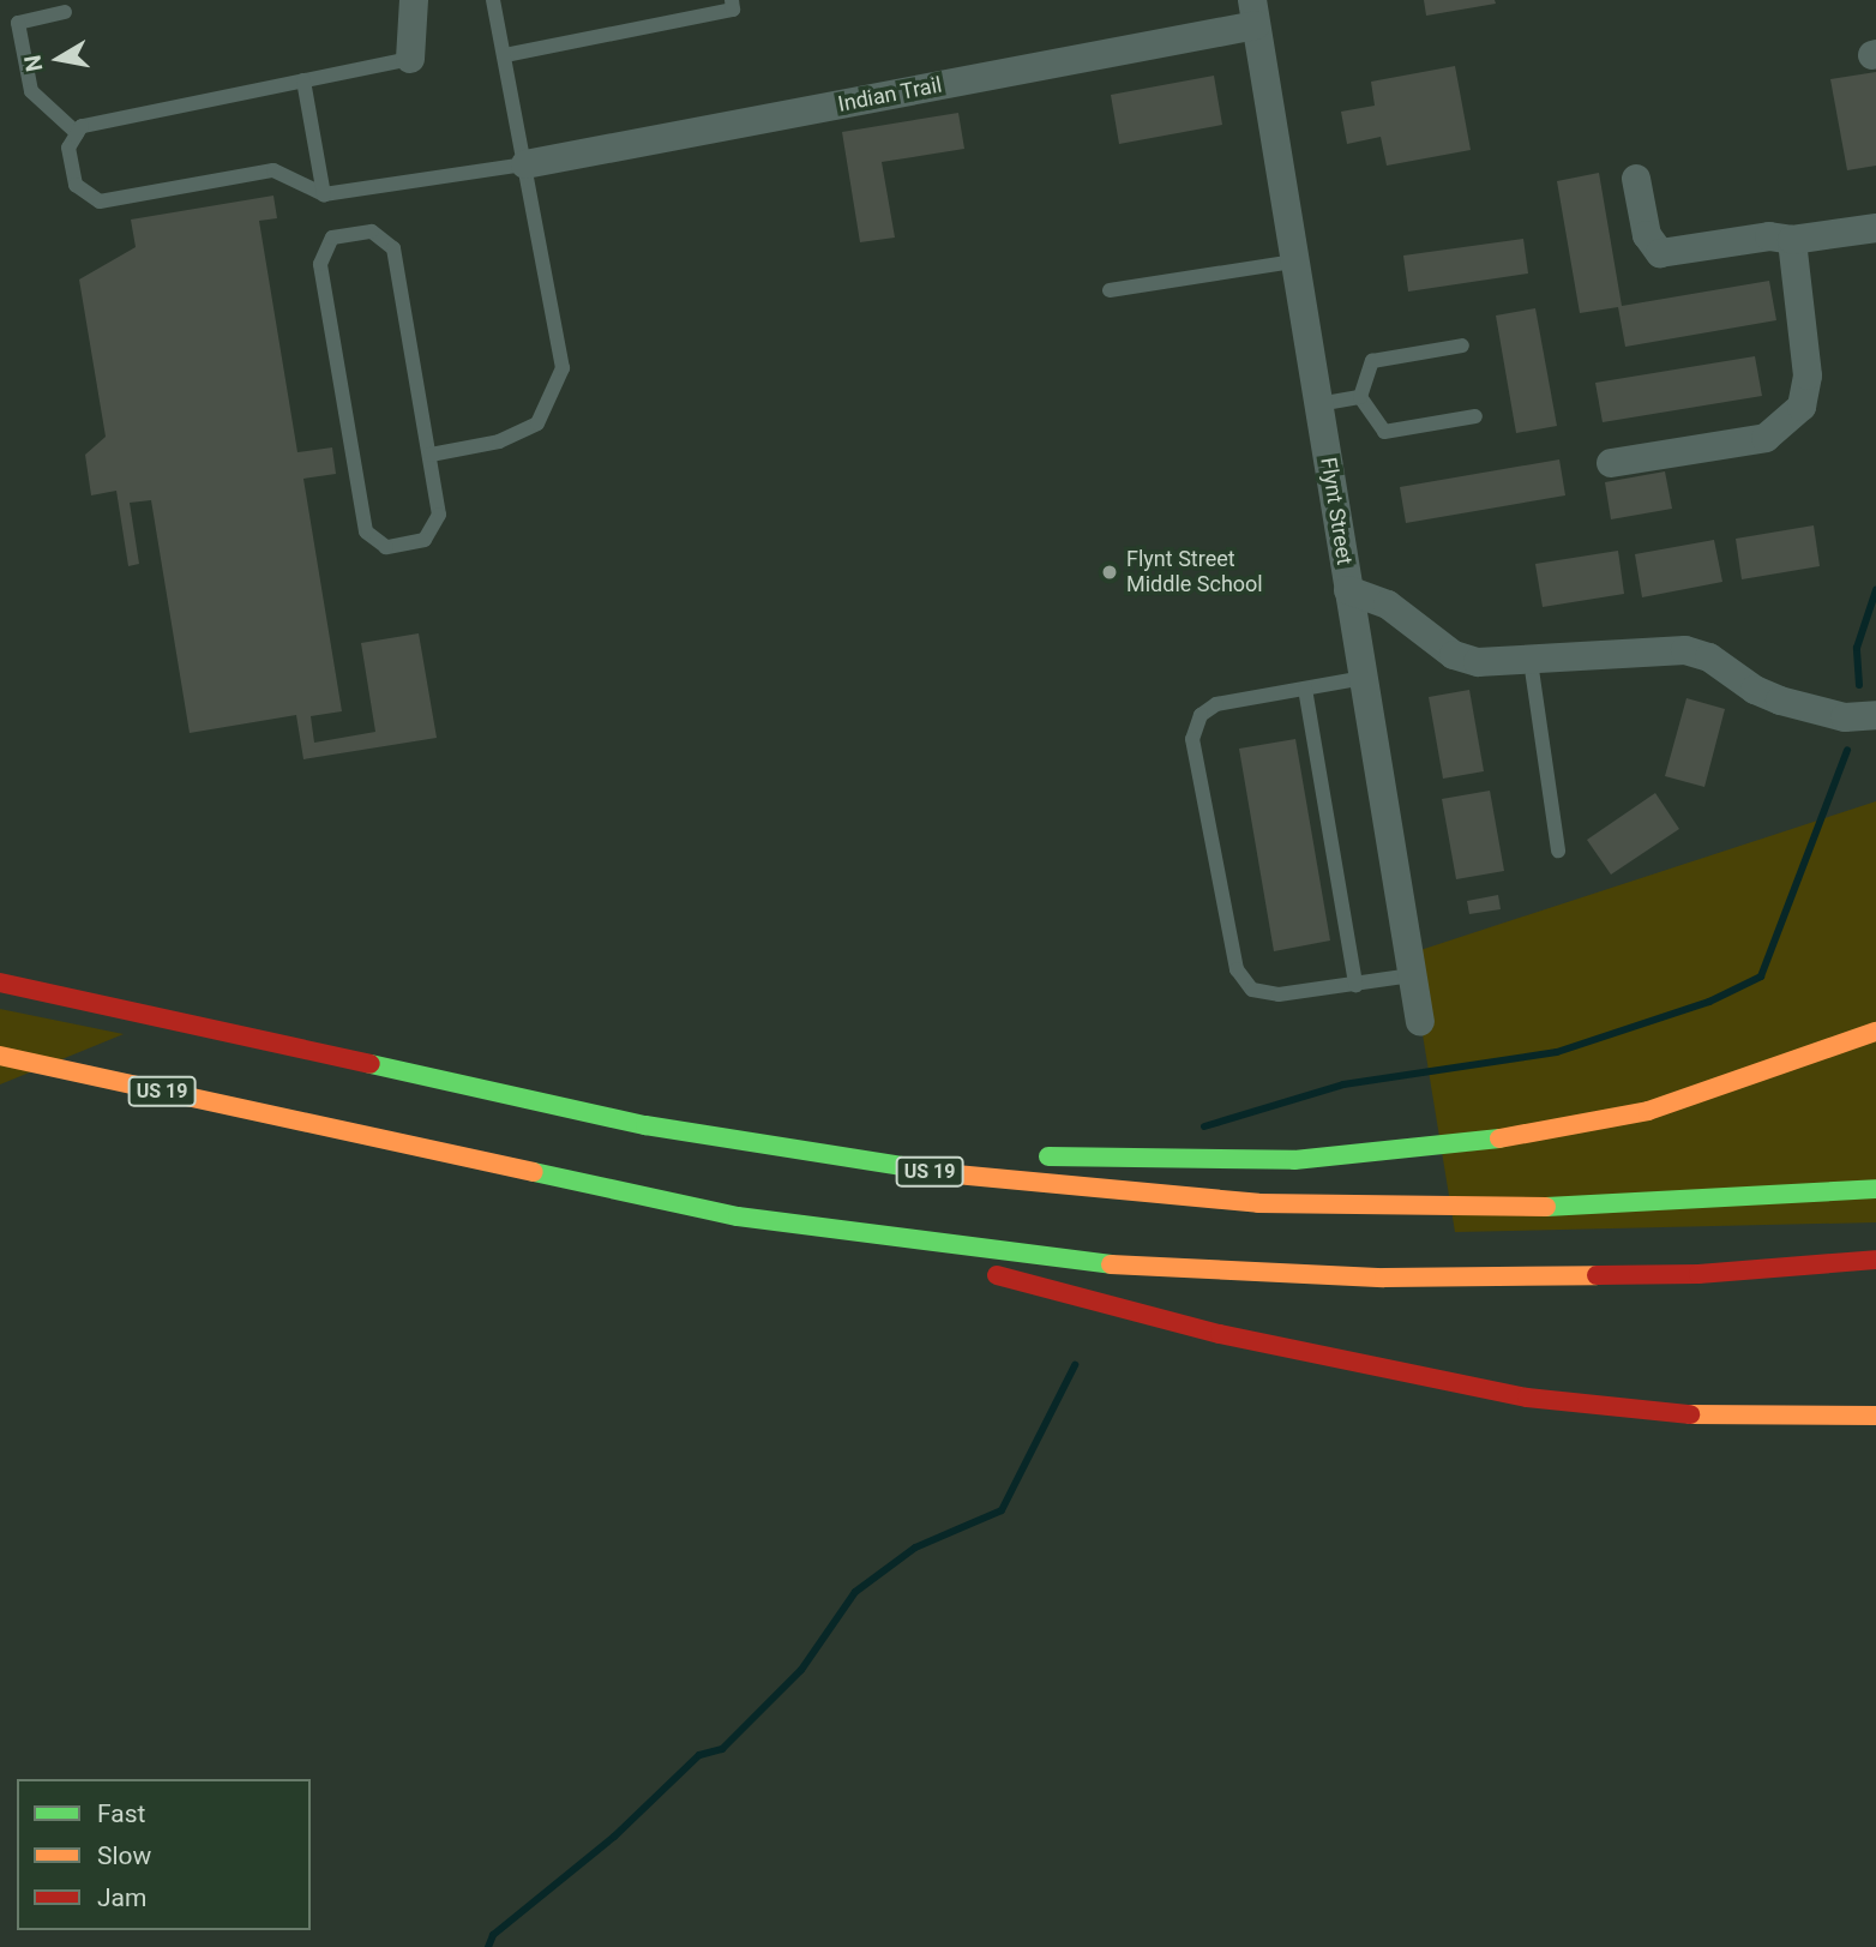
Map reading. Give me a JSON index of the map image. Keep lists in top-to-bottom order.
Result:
{
  "streets": {
    "highway": ["US 19"],
    "street": ["Indian Trail", "Flynt Street"]
  },
  "crossings": [
    ["Indian Trail", "Flynt Street"]
  ],
  "places": ["Flynt Street Middle School"],
  "legend": ["Fast", "Slow", "Jam"],
  "north": "left"
}
